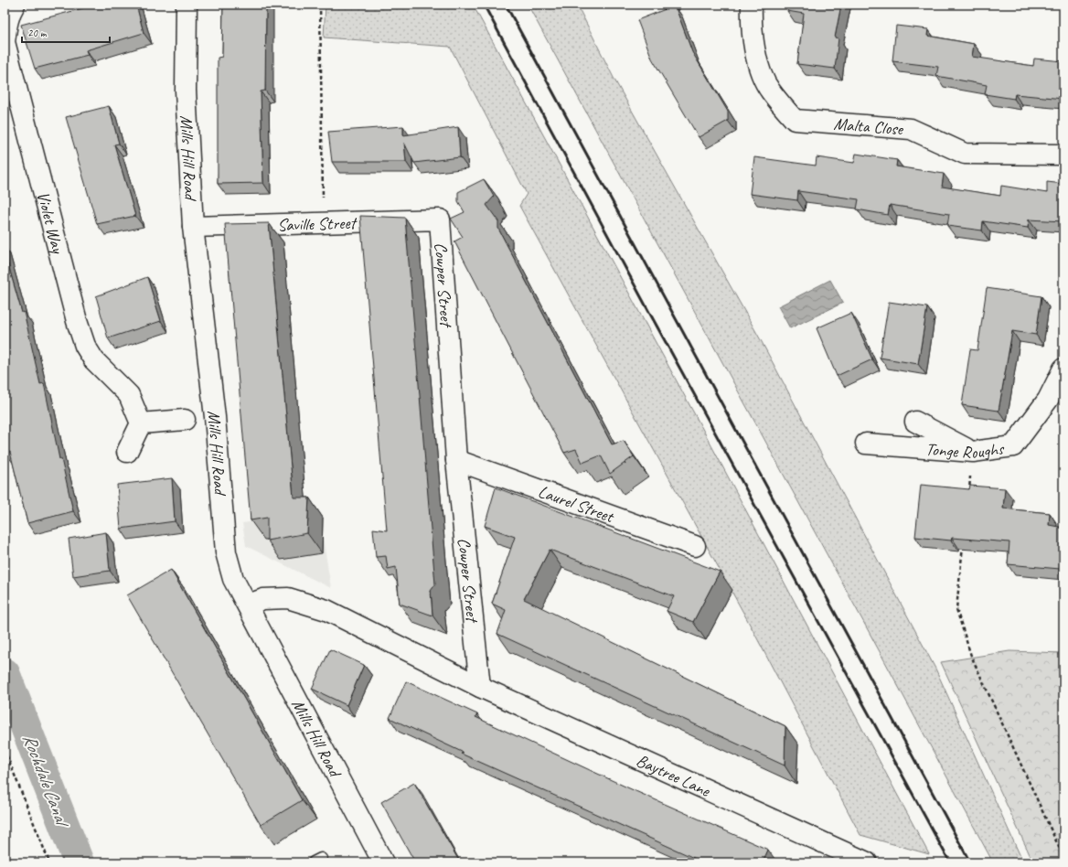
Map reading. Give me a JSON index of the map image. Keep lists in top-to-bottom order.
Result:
{
  "streets": {
    "street": [
      "Malta Close",
      "Mills Hill Road",
      "Violet Way",
      "Saville Street",
      "Cowper Street",
      "Tonge Roughs",
      "Laurel Street",
      "Baytree Lane"
    ]
  },
  "crossings": [
    ["Mills Hill Road", "Saville Street"],
    ["Saville Street", "Cowper Street"],
    ["Cowper Street", "Laurel Street"],
    ["Cowper Street", "Baytree Lane"]
  ],
  "water": ["Rochdale Canal"],
  "scale_bar": "20 m"
}
